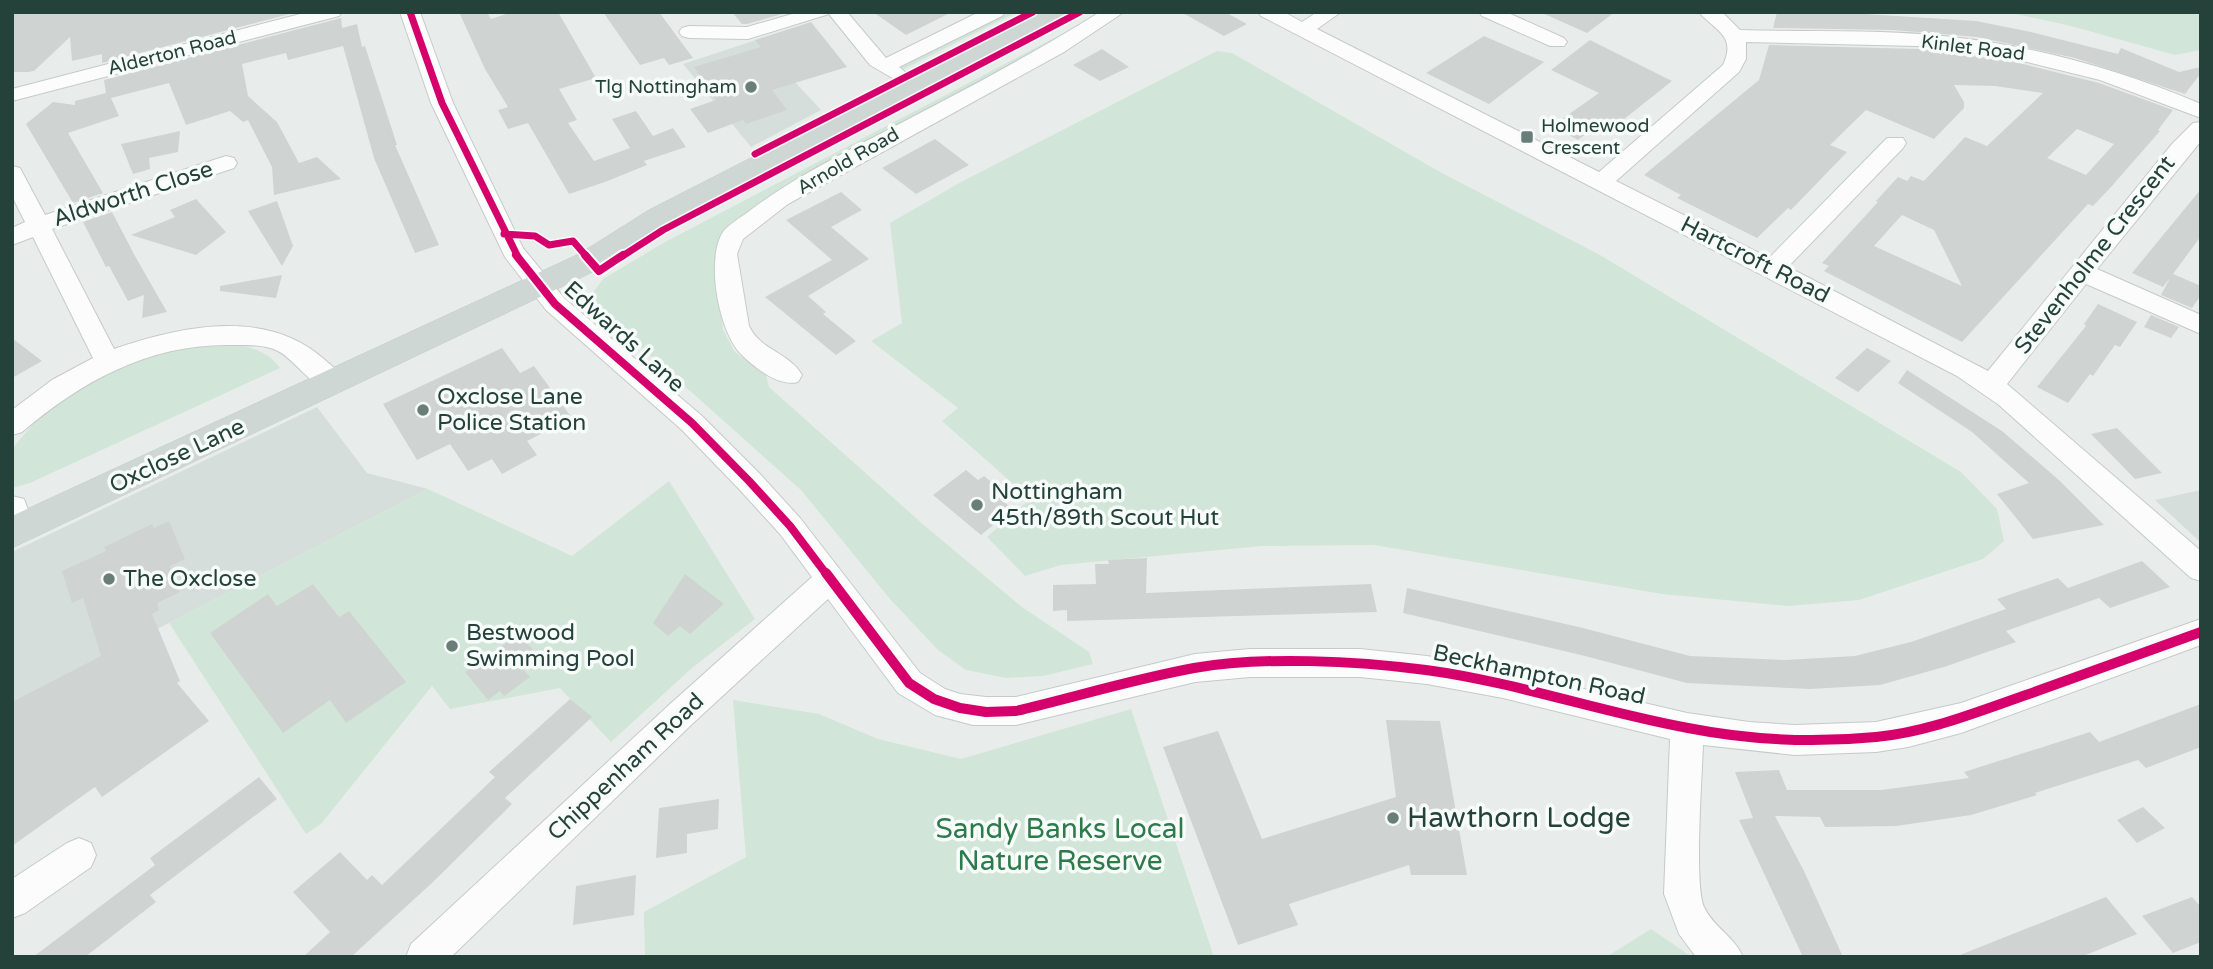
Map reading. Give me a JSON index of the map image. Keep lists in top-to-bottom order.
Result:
{
  "streets": {
    "main road": ["Arnold Road", "Oxclose Lane"],
    "street": [
      "Kinlet Road",
      "Alderton Road",
      "Aldworth Close",
      "Stevenholme Crescent",
      "Hartcroft Road",
      "Edwards Lane",
      "Beckhampton Road",
      "Chippenham Road"
    ]
  },
  "crossings": [
    ["Arnold Road", "Edwards Lane"],
    ["Arnold Road", "Oxclose Lane"],
    ["Stevenholme Crescent", "Hartcroft Road"],
    ["Edwards Lane", "Oxclose Lane"],
    ["Edwards Lane", "Beckhampton Road"],
    ["Edwards Lane", "Chippenham Road"],
    ["Beckhampton Road", "Chippenham Road"]
  ],
  "parks": ["Sandy Banks Local Nature Reserve"],
  "places": {
    "other": [
      "Tlg Nottingham",
      "Oxclose Lane Police Station",
      "Nottingham 45th/89th Scout Hut",
      "The Oxclose",
      "Bestwood Swimming Pool",
      "Hawthorn Lodge"
    ],
    "transit": ["Holmewood Crescent"]
  }
}
